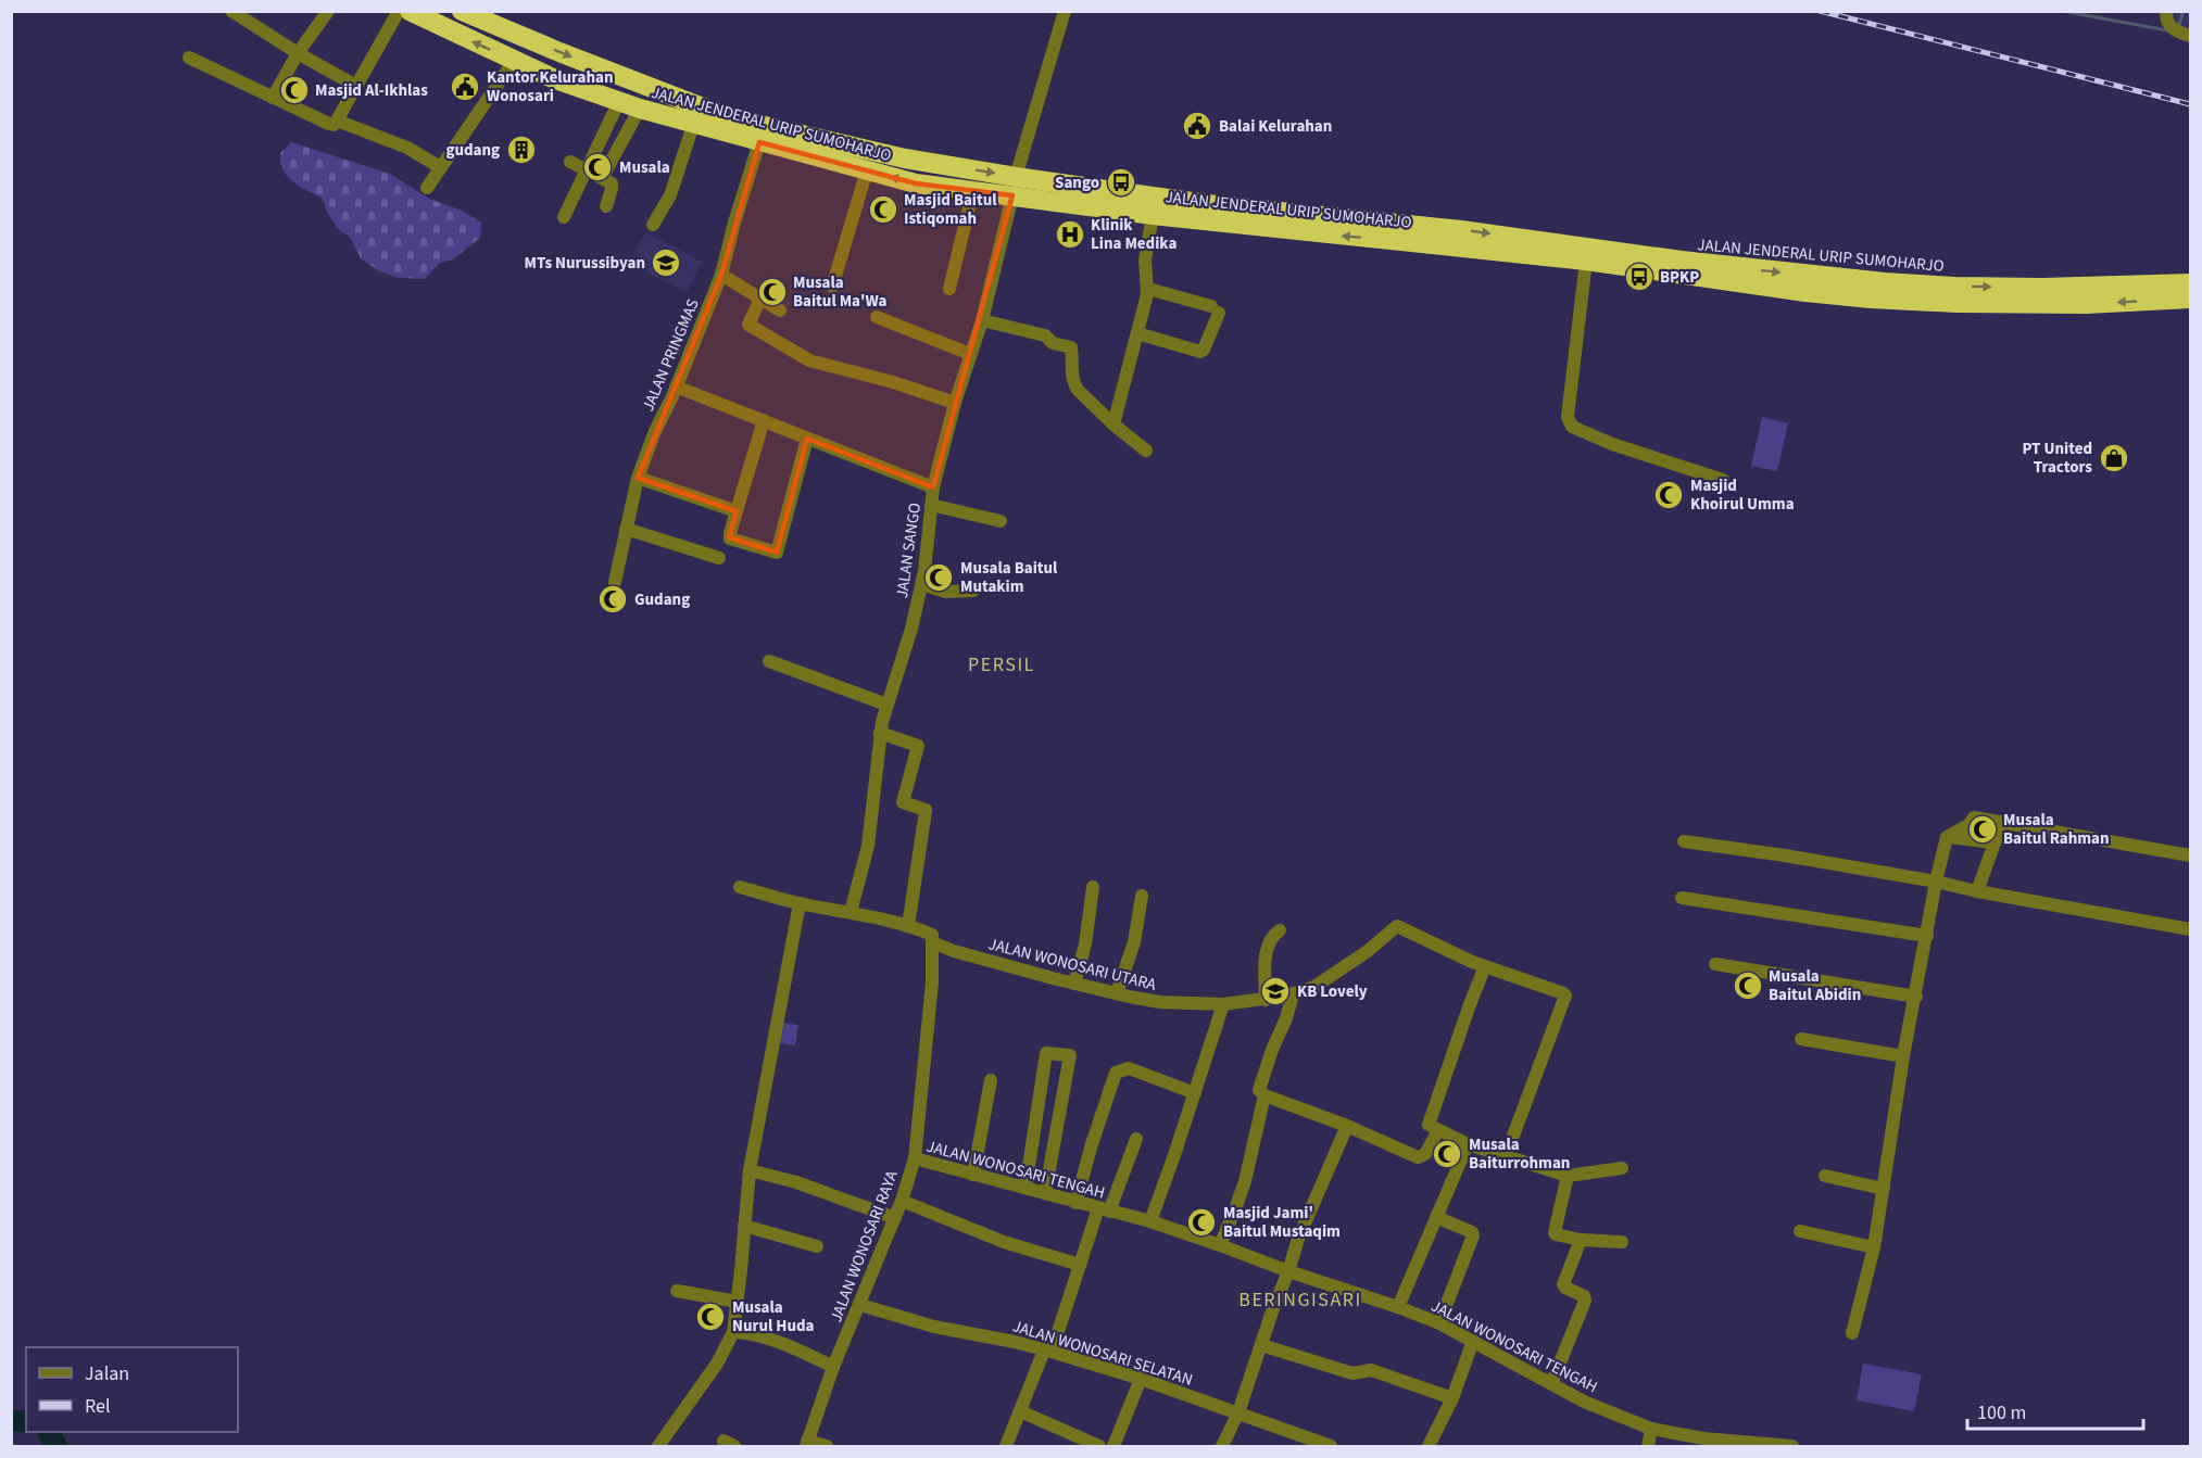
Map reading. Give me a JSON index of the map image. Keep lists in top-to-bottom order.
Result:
{
  "streets": {
    "highway": ["JALAN JENDERAL URIP SUMOHARJO"],
    "street": [
      "JALAN PRINGMAS",
      "JALAN SANGO",
      "JALAN WONOSARI UTARA",
      "JALAN WONOSARI TENGAH",
      "JALAN WONOSARI RAYA",
      "JALAN WONOSARI SELATAN"
    ]
  },
  "crossings": [
    ["JALAN JENDERAL URIP SUMOHARJO", "JALAN PRINGMAS"],
    ["JALAN JENDERAL URIP SUMOHARJO", "JALAN SANGO"],
    ["JALAN SANGO", "JALAN WONOSARI UTARA"],
    ["JALAN WONOSARI UTARA", "JALAN WONOSARI RAYA"],
    ["JALAN WONOSARI TENGAH", "JALAN WONOSARI RAYA"],
    ["JALAN WONOSARI RAYA", "JALAN WONOSARI SELATAN"]
  ],
  "districts": ["PERSIL", "BERINGISARI"],
  "places": {
    "public building": ["Kantor Kelurahan Wonosari", "Balai Kelurahan"],
    "mosque": [
      "Masjid Al-Ikhlas",
      "Musala",
      "Masjid Baitul Istiqomah",
      "Musala Baitul Ma'Wa",
      "Masjid Khoirul Umma",
      "Musala Baitul Mutakim",
      "Gudang",
      "Musala Baitul Rahman",
      "Musala Baitul Abidin",
      "Musala Baiturrohman",
      "Masjid Jami' Baitul Mustaqim",
      "Musala Nurul Huda"
    ],
    "building": ["gudang"],
    "bus stop": ["Sango", "BPKP"],
    "hospital": ["Klinik Lina Medika"],
    "school or university": ["MTs Nurussibyan", "KB Lovely"],
    "shop": ["PT United Tractors"]
  },
  "legend": ["Jalan", "Rel"],
  "scale_bar": "100 m"
}
